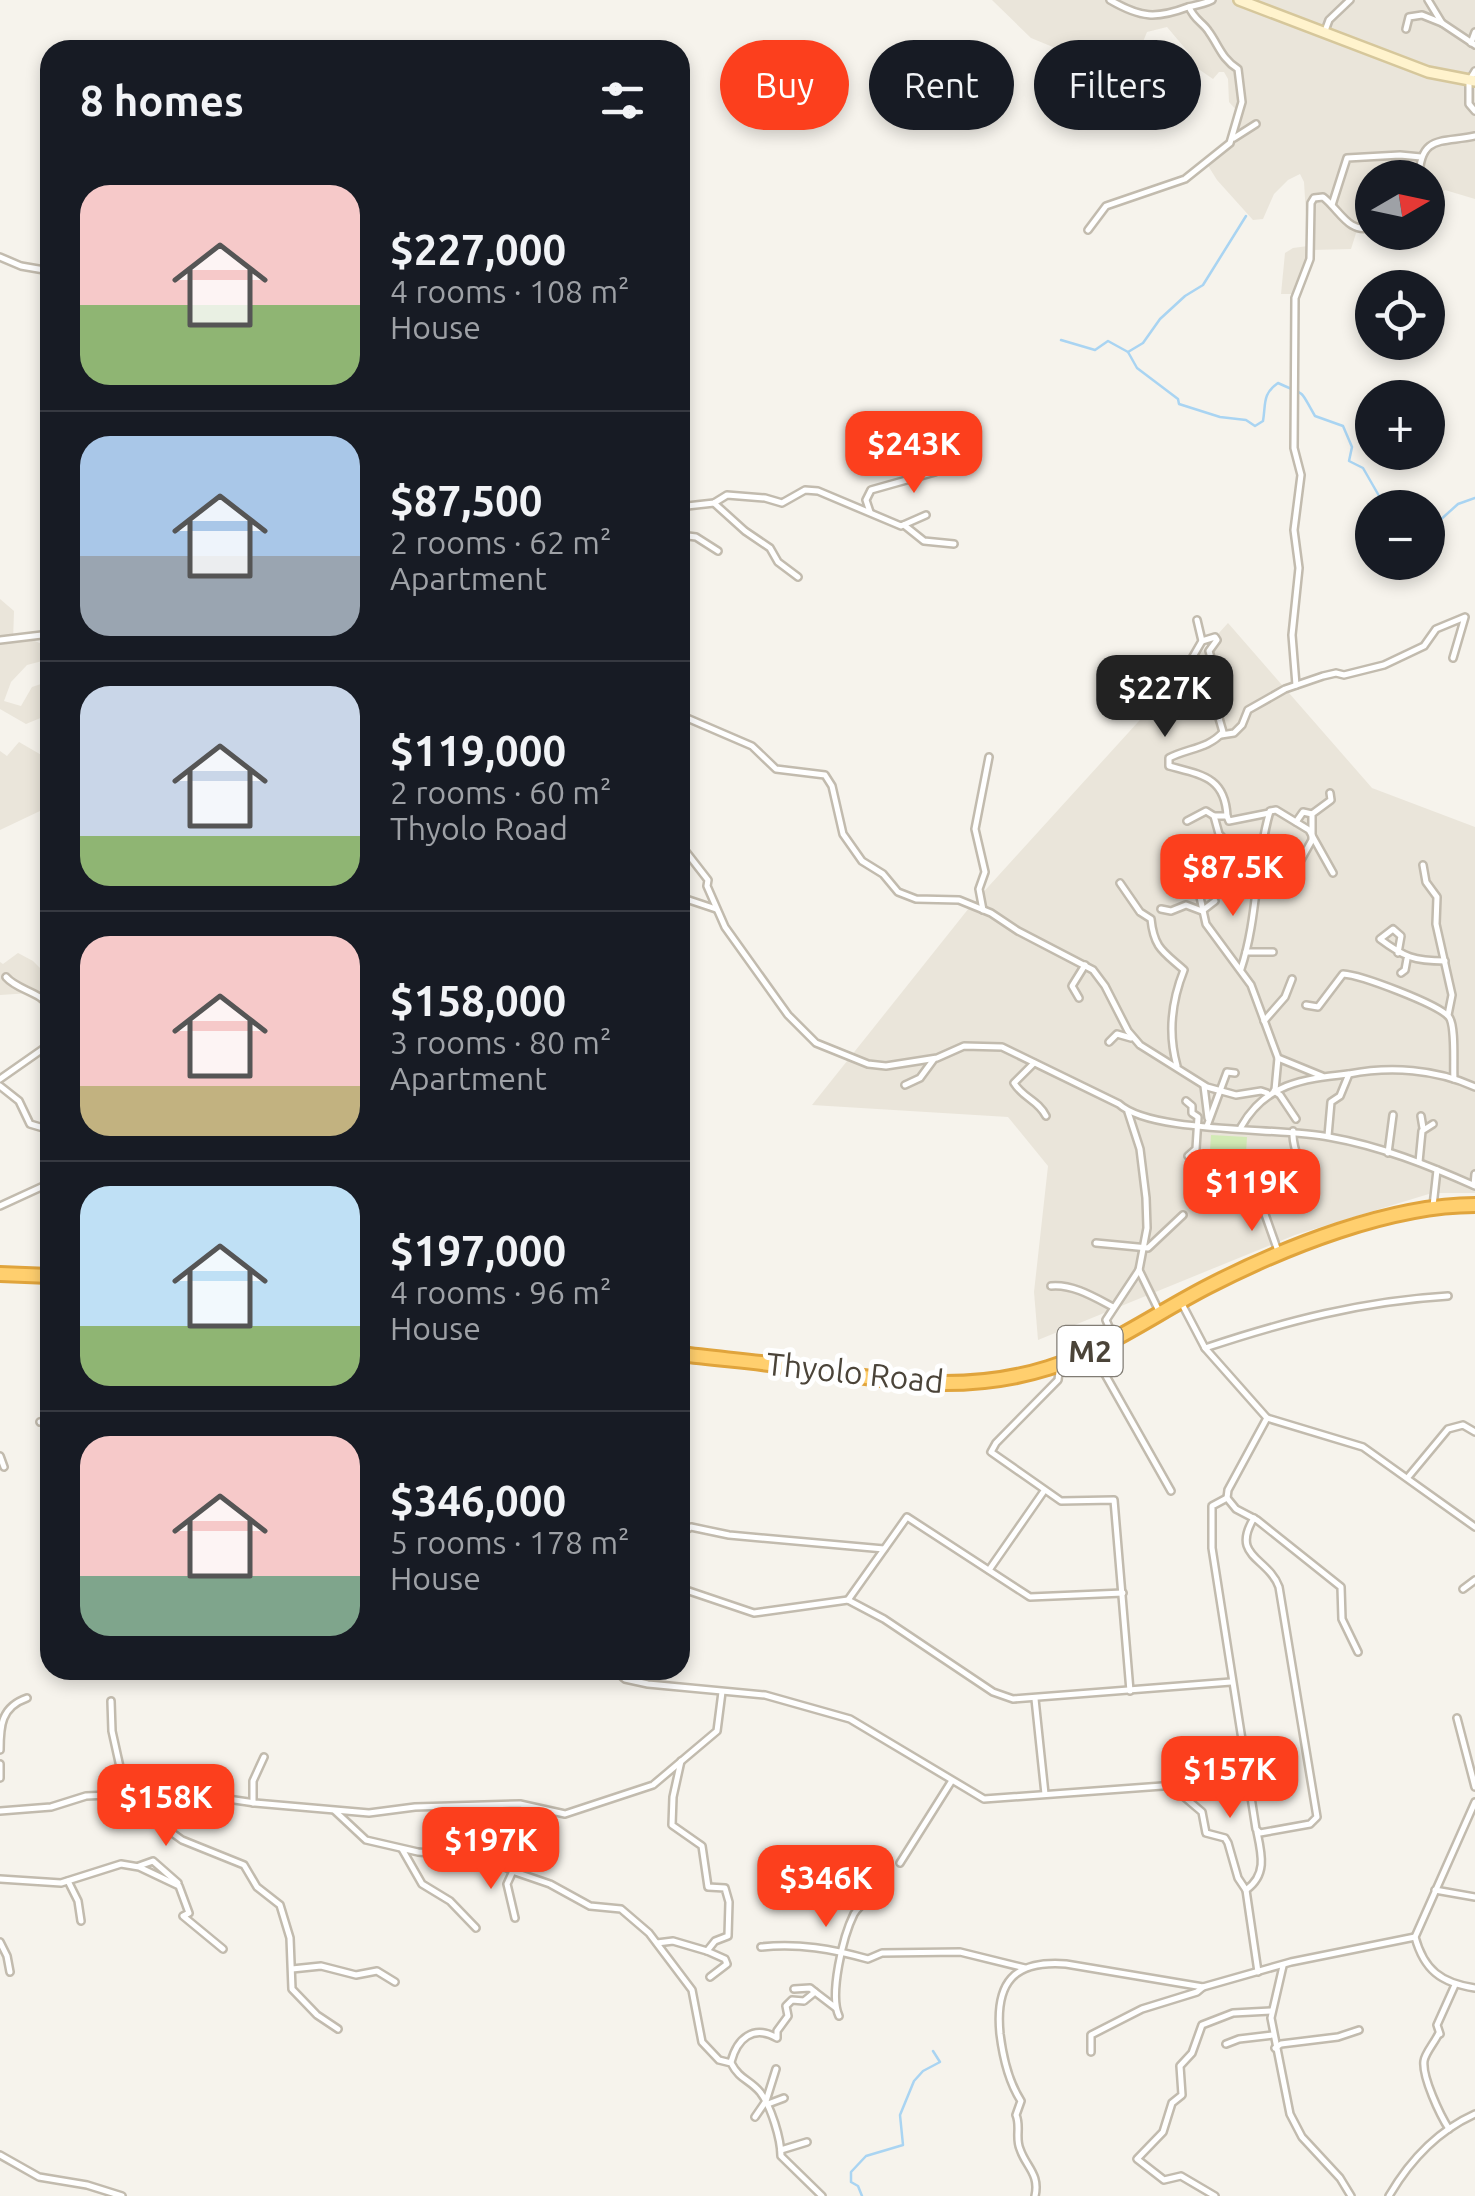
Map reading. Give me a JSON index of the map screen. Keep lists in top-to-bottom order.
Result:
{
  "streets": {
    "highway": ["M2", "Thyolo Road"]
  },
  "north": "right",
  "page": {
    "chip": ["Buy", "Rent", "Filters"],
    "heading": "8 homes",
    "map_buttons": ["+", "−"],
    "list": [
      {
        "name": "$227,000",
        "note": "4 rooms · 108 m² · House"
      },
      {
        "name": "$87,500",
        "note": "2 rooms · 62 m² · Apartment"
      },
      {
        "name": "$119,000",
        "note": "2 rooms · 60 m² · Thyolo Road"
      },
      {
        "name": "$158,000",
        "note": "3 rooms · 80 m² · Apartment"
      },
      {
        "name": "$197,000",
        "note": "4 rooms · 96 m² · House"
      },
      {
        "name": "$346,000",
        "note": "5 rooms · 178 m² · House"
      }
    ],
    "price": [
      "$243K",
      "$227K",
      "$87.5K",
      "$119K",
      "$157K",
      "$158K",
      "$197K",
      "$346K"
    ]
  }
}
